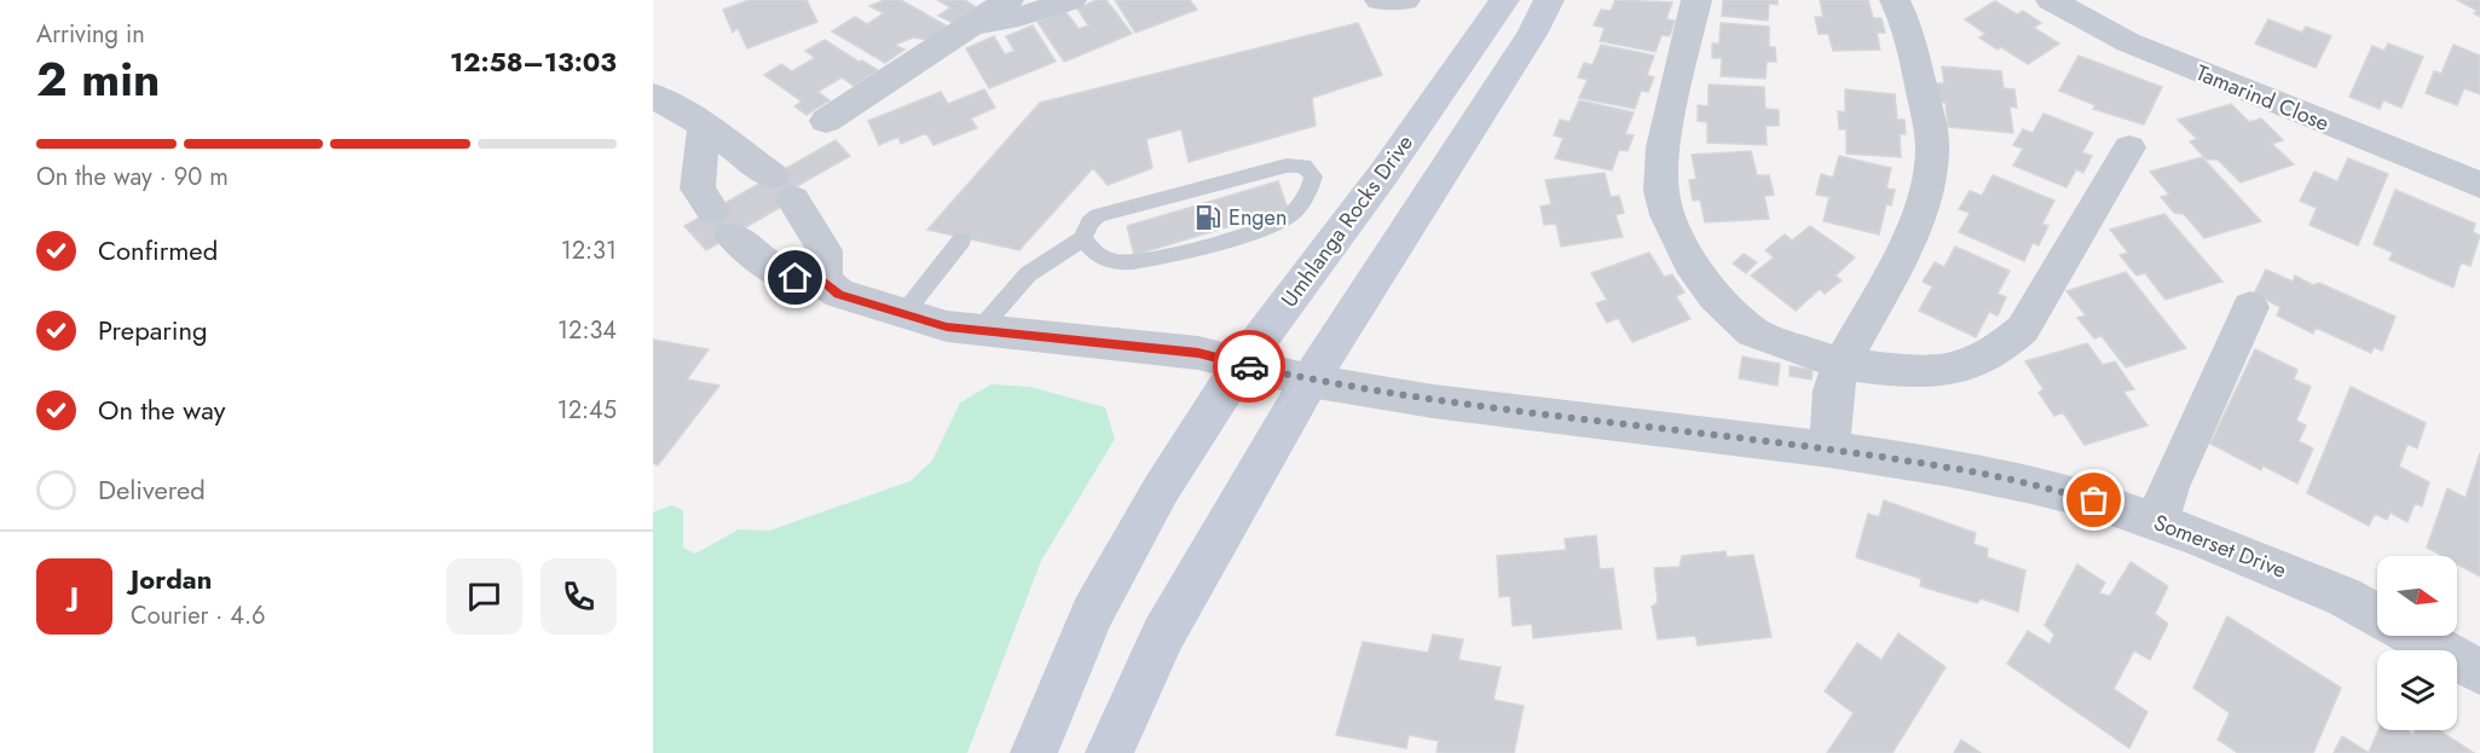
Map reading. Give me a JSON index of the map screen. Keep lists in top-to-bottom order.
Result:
{
  "streets": {
    "main road": ["Umhlanga Rocks Drive"],
    "street": ["Tamarind Close", "Somerset Drive"]
  },
  "crossings": [
    ["Umhlanga Rocks Drive", "Somerset Drive"]
  ],
  "places": {
    "fuel station": ["Engen"]
  },
  "north": "right",
  "page": {
    "heading": ["2 min", "Arriving in", "12:58–13:03"],
    "panel": ["Jordan", "Courier · 4.6"],
    "bar": "On the way · 90 m",
    "list": [
      ["Confirmed", "12:31"],
      ["Preparing", "12:34"],
      ["On the way", "12:45"],
      "Delivered"
    ],
    "round": "J"
  }
}
